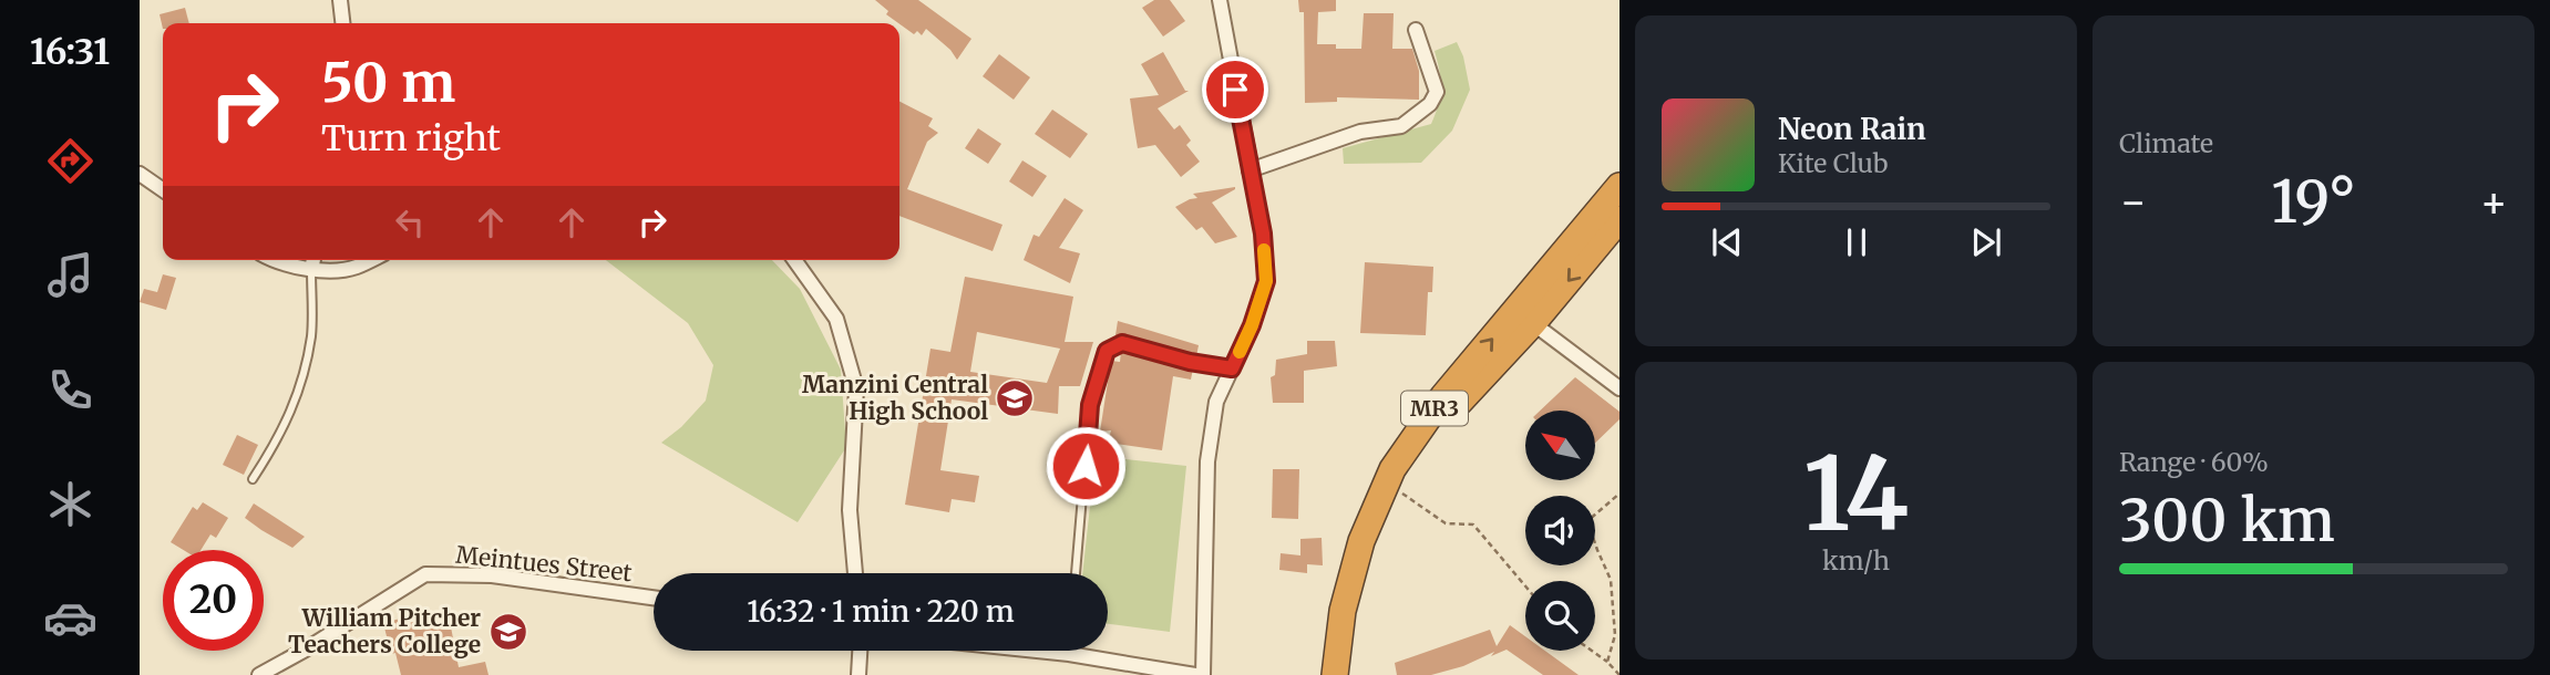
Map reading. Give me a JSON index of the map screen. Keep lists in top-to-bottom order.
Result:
{
  "streets": {
    "highway": ["MR3"],
    "street": ["Meintues Street"]
  },
  "places": {
    "school or university": ["Manzini Central High School", "William Pitcher Teachers College"]
  },
  "north": "top left",
  "page": {
    "tabs": "16:31",
    "tile": [
      "Climate",
      ["14", "km/h"],
      ["Range · 60%", "300 km"]
    ],
    "turn": ["50 m", "Turn right"],
    "song": ["Neon Rain", "Kite Club"],
    "heat": ["−", "19°", "+"],
    "limit": "20",
    "trip": "16:32 · 1 min · 220 m"
  }
}
